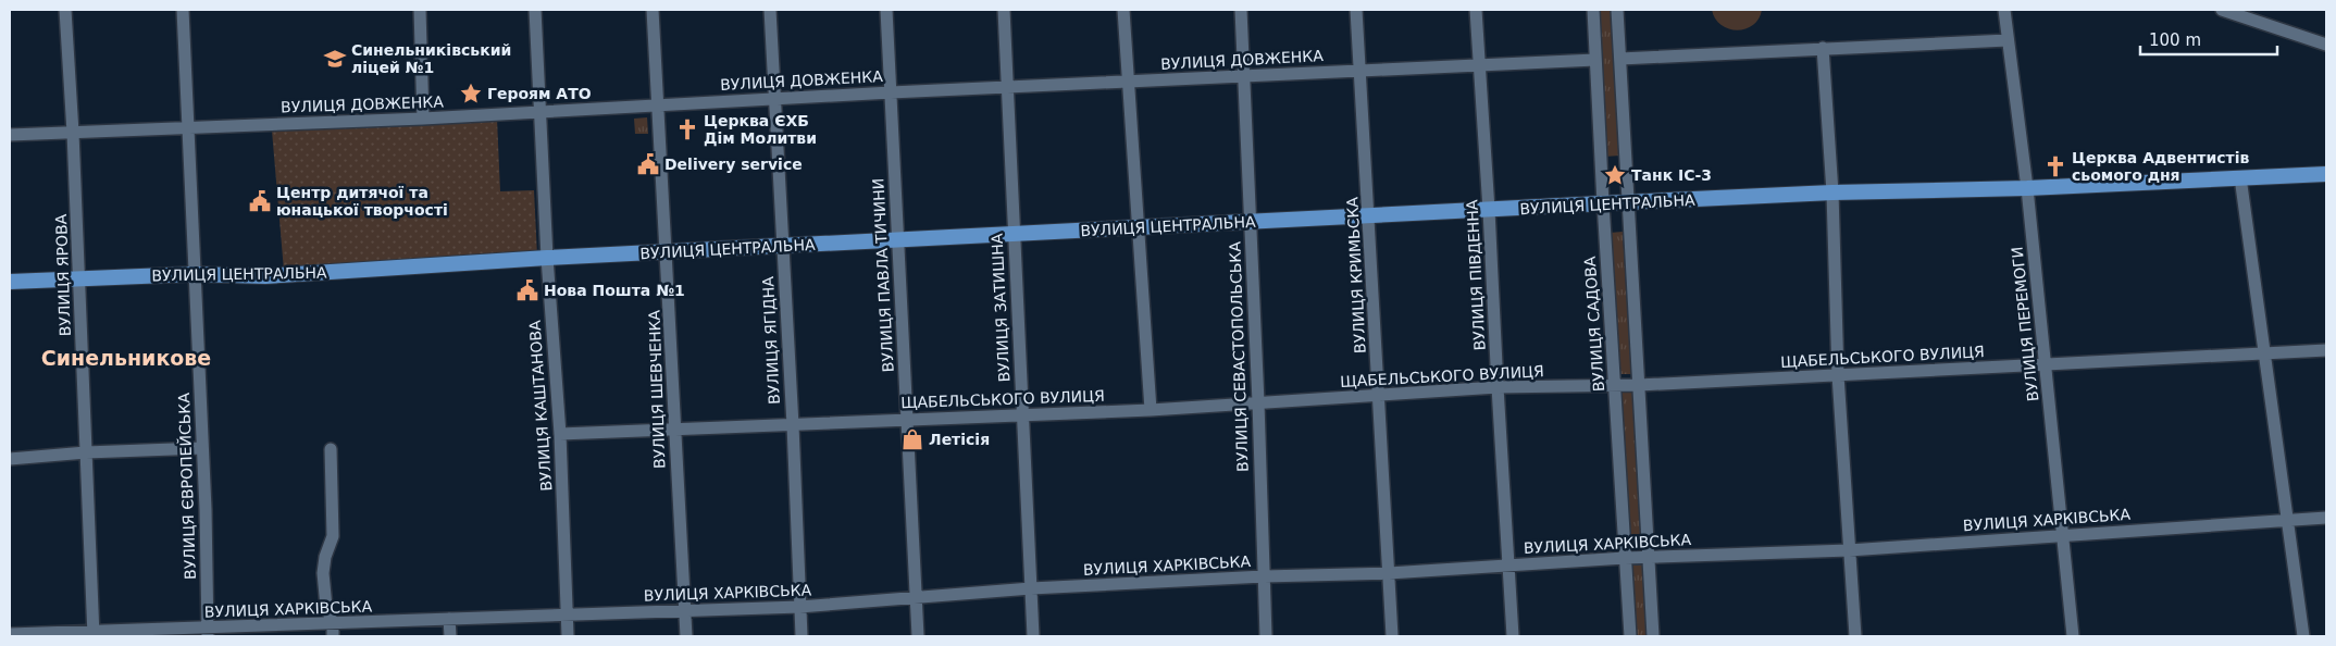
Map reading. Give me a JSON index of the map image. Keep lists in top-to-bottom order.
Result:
{
  "streets": {
    "main road": ["ВУЛИЦЯ ЦЕНТРАЛЬНА"],
    "street": [
      "ВУЛИЦЯ ДОВЖЕНКА",
      "ВУЛИЦЯ ЯРОВА",
      "ВУЛИЦЯ ПАВЛА ТИЧИНИ",
      "ВУЛИЦЯ КРИМЬСКА",
      "ВУЛИЦЯ ПІВДЕННА",
      "ВУЛИЦЯ ЗАТИШНА",
      "ВУЛИЦЯ САДОВА",
      "ВУЛИЦЯ ПЕРЕМОГИ",
      "ВУЛИЦЯ ЯГІДНА",
      "ВУЛИЦЯ СЕВАСТОПОЛЬСЬКА",
      "ЩАБЕЛЬСЬКОГО ВУЛИЦЯ",
      "ВУЛИЦЯ ШЕВЧЕНКА",
      "ВУЛИЦЯ КАШТАНОВА",
      "ВУЛИЦЯ ЄВРОПЕЙСЬКА",
      "ВУЛИЦЯ ХАРКІВСЬКА"
    ]
  },
  "crossings": [
    ["ВУЛИЦЯ ДОВЖЕНКА", "ВУЛИЦЯ ЯРОВА"],
    ["ВУЛИЦЯ ДОВЖЕНКА", "ВУЛИЦЯ ПАВЛА ТИЧИНИ"],
    ["ВУЛИЦЯ ДОВЖЕНКА", "ВУЛИЦЯ КРИМЬСКА"],
    ["ВУЛИЦЯ ДОВЖЕНКА", "ВУЛИЦЯ ПІВДЕННА"],
    ["ВУЛИЦЯ ДОВЖЕНКА", "ВУЛИЦЯ ЗАТИШНА"],
    ["ВУЛИЦЯ ДОВЖЕНКА", "ВУЛИЦЯ САДОВА"],
    ["ВУЛИЦЯ ДОВЖЕНКА", "ВУЛИЦЯ ЯГІДНА"],
    ["ВУЛИЦЯ ДОВЖЕНКА", "ВУЛИЦЯ СЕВАСТОПОЛЬСЬКА"],
    ["ВУЛИЦЯ ДОВЖЕНКА", "ВУЛИЦЯ ШЕВЧЕНКА"],
    ["ВУЛИЦЯ ДОВЖЕНКА", "ВУЛИЦЯ КАШТАНОВА"],
    ["ВУЛИЦЯ ДОВЖЕНКА", "ВУЛИЦЯ ЄВРОПЕЙСЬКА"],
    ["ВУЛИЦЯ ЦЕНТРАЛЬНА", "ВУЛИЦЯ ЯРОВА"],
    ["ВУЛИЦЯ ЦЕНТРАЛЬНА", "ВУЛИЦЯ ПАВЛА ТИЧИНИ"],
    ["ВУЛИЦЯ ЦЕНТРАЛЬНА", "ВУЛИЦЯ КРИМЬСКА"],
    ["ВУЛИЦЯ ЦЕНТРАЛЬНА", "ВУЛИЦЯ ПІВДЕННА"],
    ["ВУЛИЦЯ ЦЕНТРАЛЬНА", "ВУЛИЦЯ ЗАТИШНА"],
    ["ВУЛИЦЯ ЦЕНТРАЛЬНА", "ВУЛИЦЯ САДОВА"],
    ["ВУЛИЦЯ ЦЕНТРАЛЬНА", "ВУЛИЦЯ ПЕРЕМОГИ"],
    ["ВУЛИЦЯ ЦЕНТРАЛЬНА", "ВУЛИЦЯ ЯГІДНА"],
    ["ВУЛИЦЯ ЦЕНТРАЛЬНА", "ВУЛИЦЯ СЕВАСТОПОЛЬСЬКА"],
    ["ВУЛИЦЯ ЦЕНТРАЛЬНА", "ВУЛИЦЯ ШЕВЧЕНКА"],
    ["ВУЛИЦЯ ЦЕНТРАЛЬНА", "ВУЛИЦЯ КАШТАНОВА"],
    ["ВУЛИЦЯ ЦЕНТРАЛЬНА", "ВУЛИЦЯ ЄВРОПЕЙСЬКА"],
    ["ВУЛИЦЯ ЯРОВА", "ВУЛИЦЯ ХАРКІВСЬКА"],
    ["ВУЛИЦЯ ПАВЛА ТИЧИНИ", "ЩАБЕЛЬСЬКОГО ВУЛИЦЯ"],
    ["ВУЛИЦЯ ПАВЛА ТИЧИНИ", "ВУЛИЦЯ ХАРКІВСЬКА"],
    ["ВУЛИЦЯ КРИМЬСКА", "ЩАБЕЛЬСЬКОГО ВУЛИЦЯ"],
    ["ВУЛИЦЯ КРИМЬСКА", "ВУЛИЦЯ ХАРКІВСЬКА"],
    ["ВУЛИЦЯ ПІВДЕННА", "ЩАБЕЛЬСЬКОГО ВУЛИЦЯ"],
    ["ВУЛИЦЯ ПІВДЕННА", "ВУЛИЦЯ ХАРКІВСЬКА"],
    ["ВУЛИЦЯ ЗАТИШНА", "ЩАБЕЛЬСЬКОГО ВУЛИЦЯ"],
    ["ВУЛИЦЯ ЗАТИШНА", "ВУЛИЦЯ ХАРКІВСЬКА"],
    ["ВУЛИЦЯ САДОВА", "ЩАБЕЛЬСЬКОГО ВУЛИЦЯ"],
    ["ВУЛИЦЯ САДОВА", "ВУЛИЦЯ ХАРКІВСЬКА"],
    ["ВУЛИЦЯ ПЕРЕМОГИ", "ЩАБЕЛЬСЬКОГО ВУЛИЦЯ"],
    ["ВУЛИЦЯ ПЕРЕМОГИ", "ВУЛИЦЯ ХАРКІВСЬКА"],
    ["ВУЛИЦЯ ЯГІДНА", "ЩАБЕЛЬСЬКОГО ВУЛИЦЯ"],
    ["ВУЛИЦЯ ЯГІДНА", "ВУЛИЦЯ ХАРКІВСЬКА"],
    ["ВУЛИЦЯ СЕВАСТОПОЛЬСЬКА", "ЩАБЕЛЬСЬКОГО ВУЛИЦЯ"],
    ["ВУЛИЦЯ СЕВАСТОПОЛЬСЬКА", "ВУЛИЦЯ ХАРКІВСЬКА"],
    ["ЩАБЕЛЬСЬКОГО ВУЛИЦЯ", "ВУЛИЦЯ ШЕВЧЕНКА"],
    ["ЩАБЕЛЬСЬКОГО ВУЛИЦЯ", "ВУЛИЦЯ КАШТАНОВА"],
    ["ВУЛИЦЯ ШЕВЧЕНКА", "ВУЛИЦЯ ХАРКІВСЬКА"],
    ["ВУЛИЦЯ КАШТАНОВА", "ВУЛИЦЯ ХАРКІВСЬКА"],
    ["ВУЛИЦЯ ЄВРОПЕЙСЬКА", "ВУЛИЦЯ ХАРКІВСЬКА"]
  ],
  "districts": ["Синельникове"],
  "places": {
    "school or university": ["Синельниківський ліцей №1"],
    "place": ["Героям АТО", "Танк ІС-3"],
    "church": ["Церква ЄХБ Дім Молитви", "Церква Адвентистів сьомого дня"],
    "public building": ["Delivery service", "Центр дитячої та юнацької творчості", "Нова Пошта №1"],
    "shop": ["Летісія"]
  },
  "scale_bar": "100 m"
}
